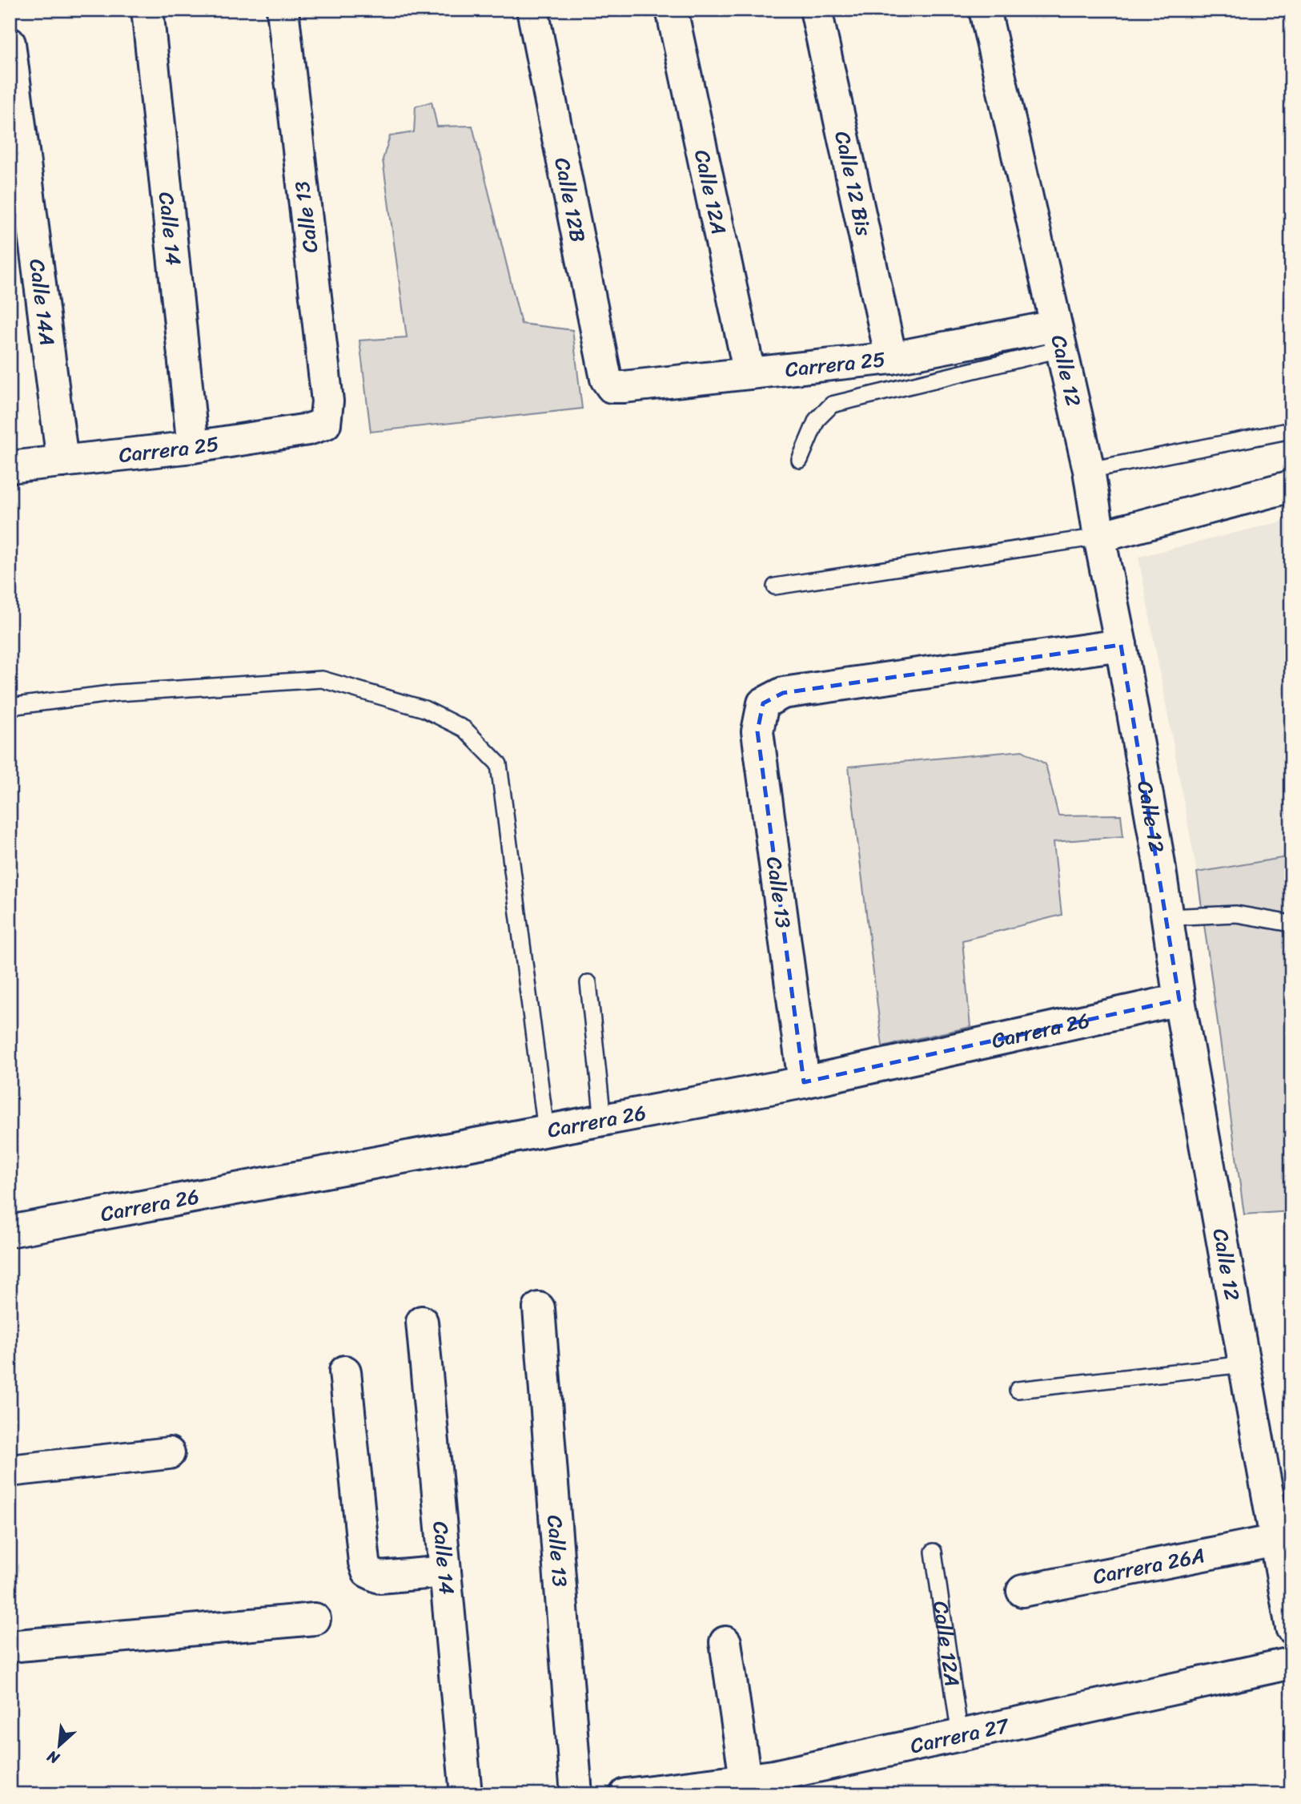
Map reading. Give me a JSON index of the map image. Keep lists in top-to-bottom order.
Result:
{
  "streets": {
    "street": [
      "Calle 12 Bis",
      "Calle 12A",
      "Calle 12B",
      "Calle 13",
      "Calle 14",
      "Calle 14A",
      "Carrera 25",
      "Calle 12",
      "Carrera 26",
      "Carrera 26A",
      "Carrera 27"
    ]
  },
  "crossings": [
    ["Calle 12 Bis", "Carrera 25"],
    ["Calle 12A", "Carrera 25"],
    ["Calle 12A", "Carrera 27"],
    ["Calle 12B", "Carrera 25"],
    ["Calle 13", "Carrera 25"],
    ["Calle 13", "Calle 12"],
    ["Calle 13", "Carrera 26"],
    ["Calle 14", "Carrera 25"],
    ["Calle 14A", "Carrera 25"],
    ["Carrera 25", "Calle 12"],
    ["Calle 12", "Carrera 26"],
    ["Calle 12", "Carrera 26A"]
  ],
  "north": "bottom left"
}
